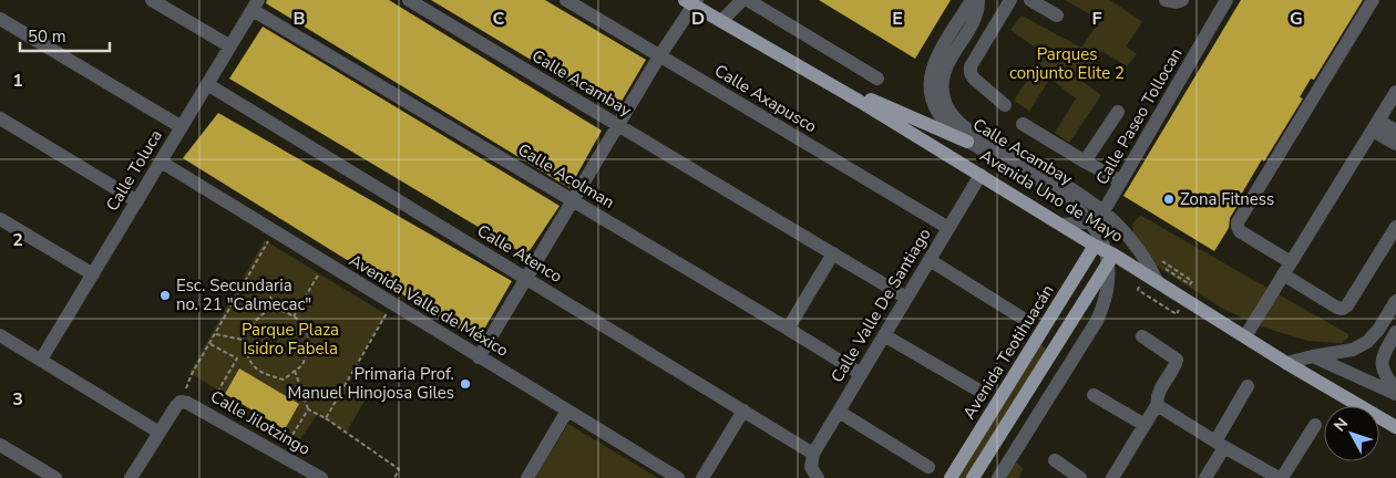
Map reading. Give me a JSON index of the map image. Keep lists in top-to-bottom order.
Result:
{
  "streets": {
    "main road": ["Avenida Uno de Mayo", "Avenida Teotihuacán"],
    "street": [
      "Calle Acambay",
      "Calle Axapusco",
      "Calle Paseo Tollocan",
      "Calle Toluca",
      "Calle Acolman",
      "Calle Atenco",
      "Avenida Valle de México",
      "Calle Valle De Santiago",
      "Calle Jilotzingo"
    ]
  },
  "crossings": [
    ["Calle Acambay", "Calle Paseo Tollocan"],
    ["Calle Acambay", "Avenida Uno de Mayo"],
    ["Calle Acambay", "Calle Valle De Santiago"],
    ["Calle Axapusco", "Calle Valle De Santiago"],
    ["Calle Paseo Tollocan", "Avenida Uno de Mayo"],
    ["Calle Toluca", "Calle Acolman"],
    ["Calle Toluca", "Calle Atenco"],
    ["Calle Toluca", "Avenida Valle de México"],
    ["Calle Acolman", "Calle Valle De Santiago"],
    ["Avenida Uno de Mayo", "Calle Valle De Santiago"],
    ["Avenida Uno de Mayo", "Avenida Teotihuacán"],
    ["Calle Atenco", "Calle Valle De Santiago"]
  ],
  "parks": ["Parques conjunto Elite 2", "Parque Plaza Isidro Fabela"],
  "places": ["Zona Fitness", "Esc. Secundaria no. 21 \"Calmecac\"", "Primaria Prof. Manuel Hinojosa Giles"],
  "scale_bar": "50 m",
  "north": "top left",
  "grid": {
    "columns": [
      "B",
      "C",
      "D",
      "E",
      "F",
      "G"
    ],
    "rows": ["1", "2", "3"]
  }
}
